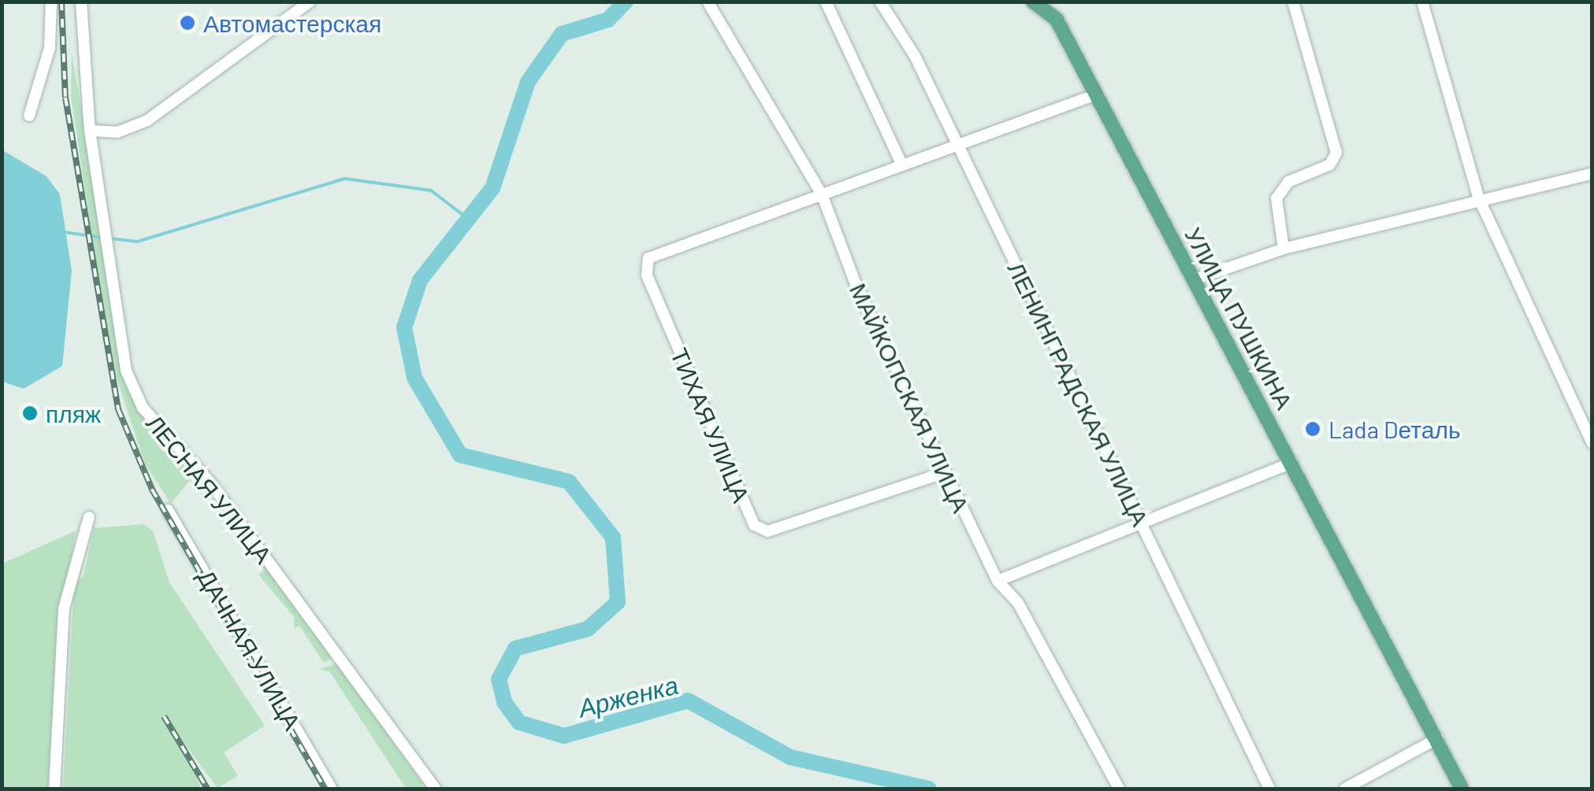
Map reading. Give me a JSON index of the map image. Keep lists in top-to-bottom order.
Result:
{
  "streets": {
    "main road": ["УЛИЦА ПУШКИНА"],
    "street": [
      "ЛЕНИНГРАДСКАЯ УЛИЦА",
      "МАЙКОПСКАЯ УЛИЦА",
      "ТИХАЯ УЛИЦА",
      "ЛЕСНАЯ УЛИЦА",
      "ДАЧНАЯ УЛИЦА"
    ]
  },
  "crossings": [
    ["МАЙКОПСКАЯ УЛИЦА", "ТИХАЯ УЛИЦА"]
  ],
  "water": ["Арженка"],
  "places": ["Автомастерская", "пляж", "Lada Dеталь"]
}
